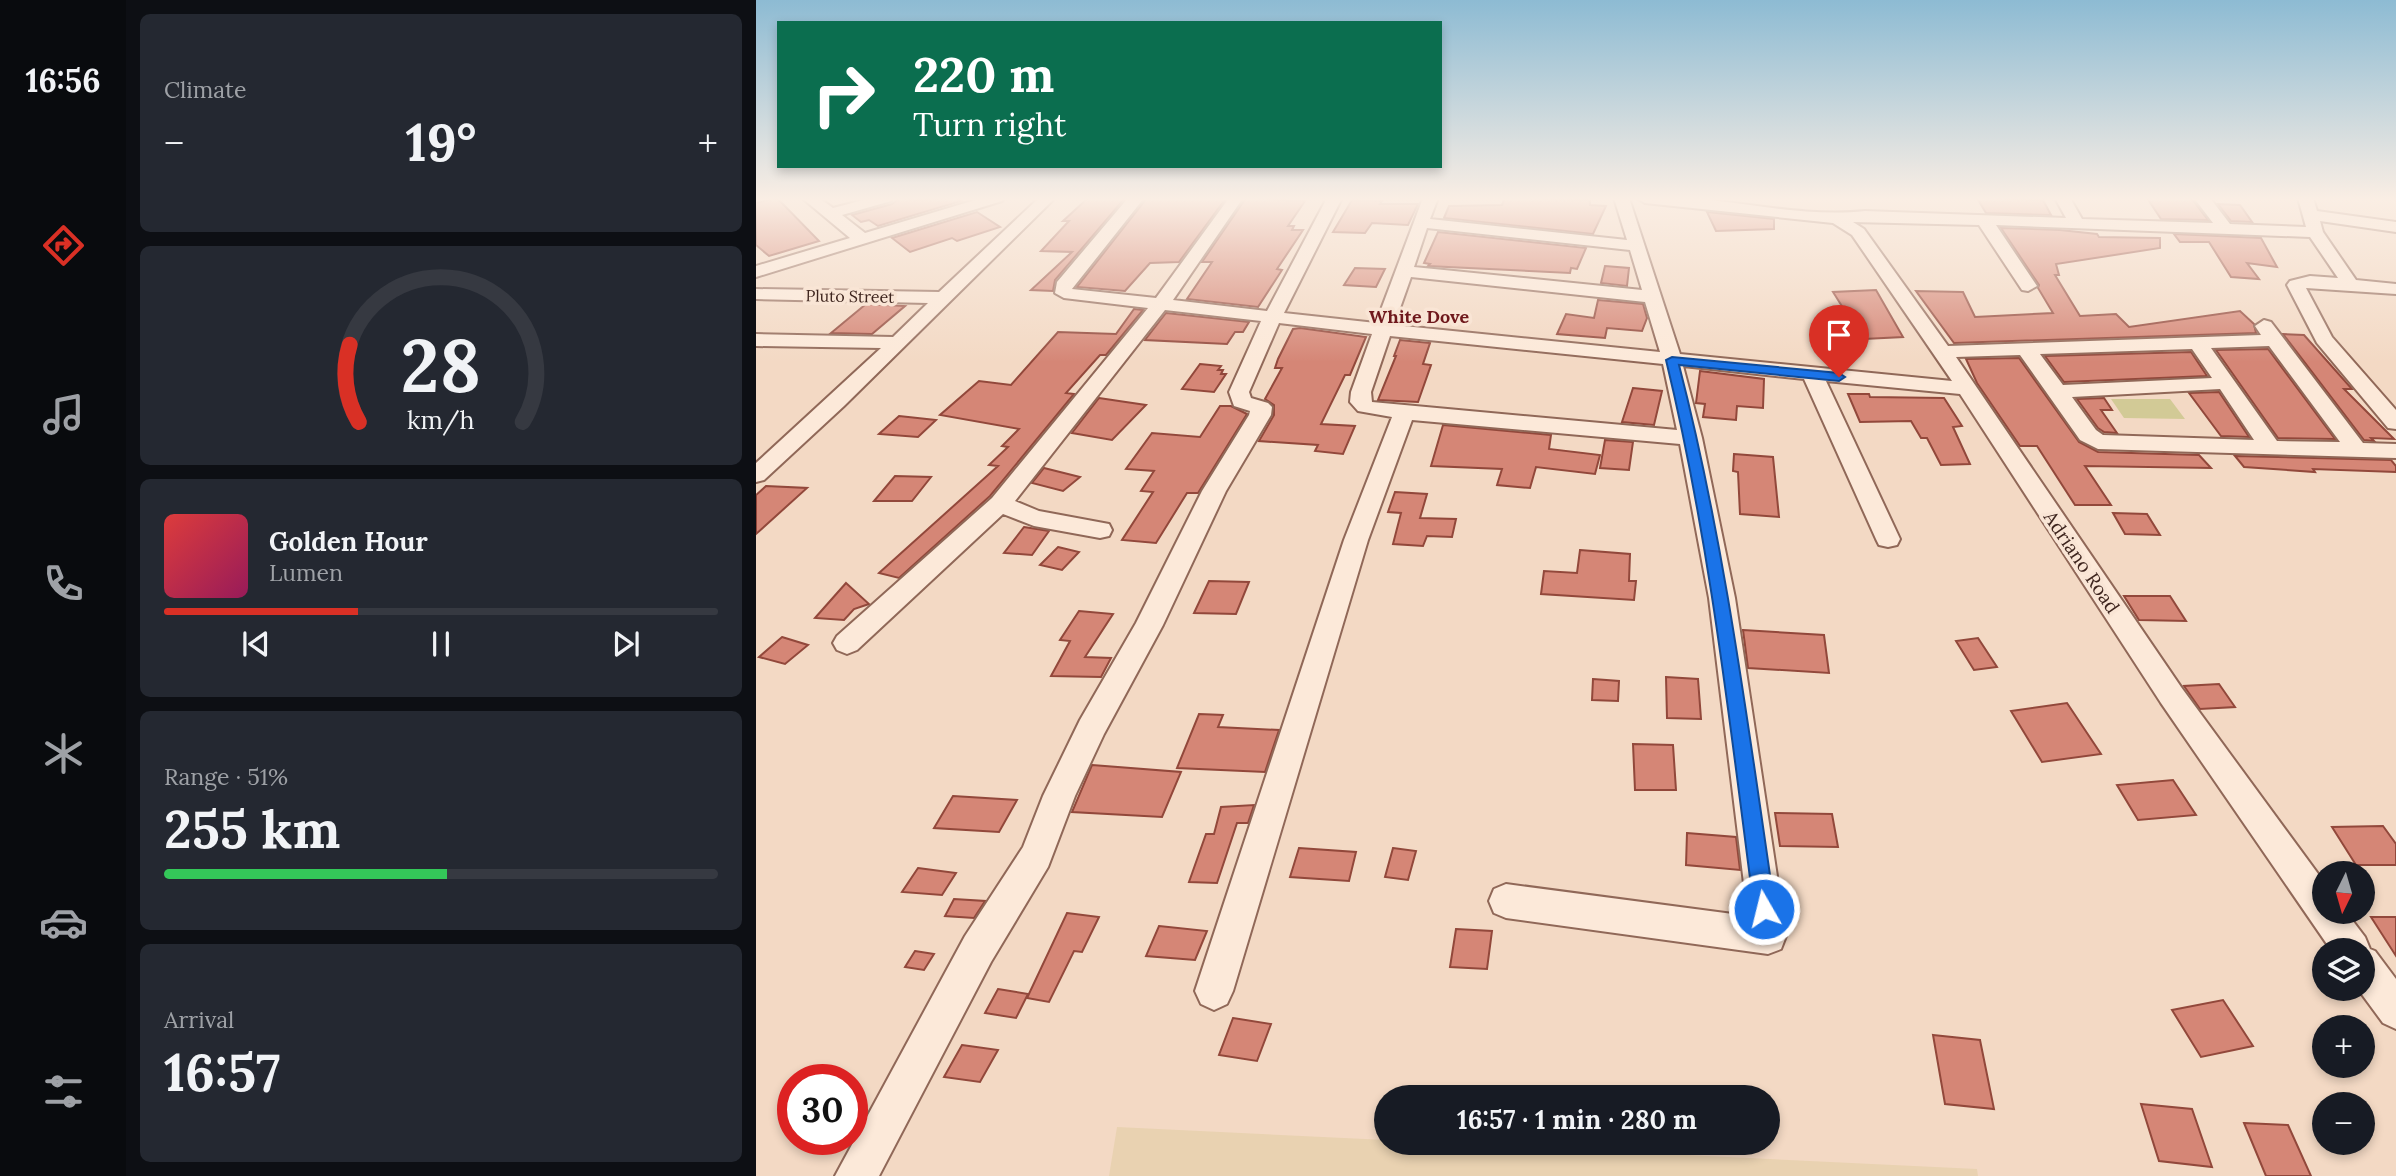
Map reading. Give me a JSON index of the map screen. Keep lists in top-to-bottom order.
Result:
{
  "streets": {
    "street": ["Pluto Street", "Adriano Road"]
  },
  "districts": ["White Dove"],
  "north": "bottom",
  "page": {
    "tabs": "16:56",
    "tile": [
      "Climate",
      ["Range · 51%", "255 km"],
      ["Arrival", "16:57"]
    ],
    "turn": ["220 m", "Turn right"],
    "heat": ["−", "19°", "+"],
    "song": ["Golden Hour", "Lumen"],
    "map_buttons": ["+", "−"],
    "limit": "30",
    "trip": "16:57 · 1 min · 280 m",
    "gauge": ["28", "km/h"]
  }
}
